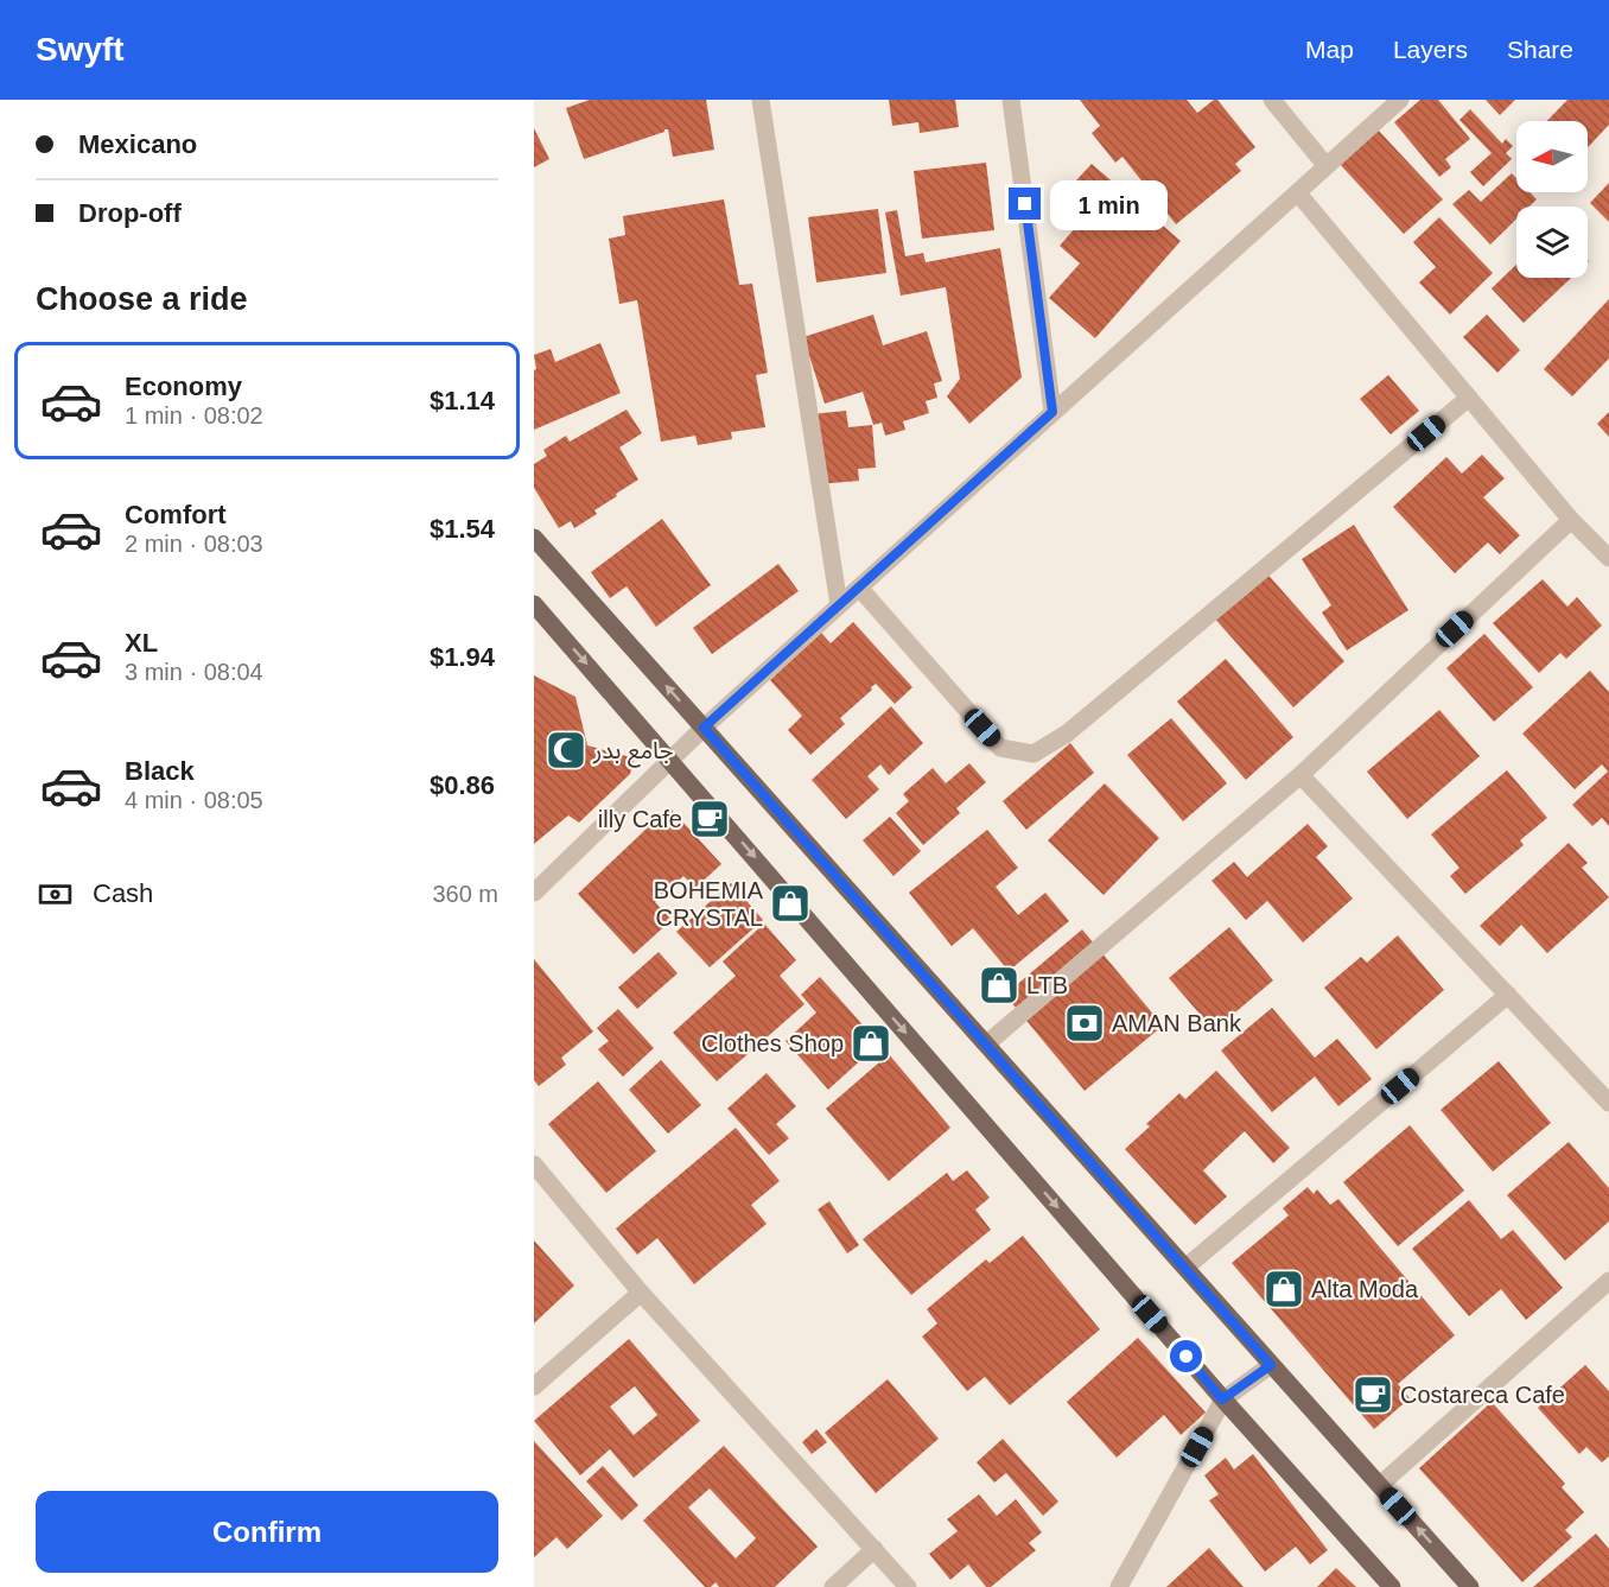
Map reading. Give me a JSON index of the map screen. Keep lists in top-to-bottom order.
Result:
{
  "places": {
    "mosque": ["جامع بدر"],
    "cafe": ["illy Cafe", "Costareca Cafe"],
    "shop": [
      "BOHEMIA CRYSTAL",
      "LTB",
      "Clothes Shop",
      "Alta Moda"
    ],
    "bank": ["AMAN Bank"]
  },
  "north": "left",
  "page": {
    "header": "Swyft",
    "nav": ["Map", "Layers", "Share"],
    "banner": ["Mexicano", "Drop-off"],
    "bubble": "1 min",
    "heading": "Choose a ride",
    "list": [
      {
        "name": "Economy",
        "note": "1 min · 08:02",
        "value": "$1.14"
      },
      {
        "name": "Comfort",
        "note": "2 min · 08:03",
        "value": "$1.54"
      },
      {
        "name": "XL",
        "note": "3 min · 08:04",
        "value": "$1.94"
      },
      {
        "name": "Black",
        "note": "4 min · 08:05",
        "value": "$0.86"
      }
    ],
    "pay": ["Cash", "360 m"],
    "buttons": "Confirm"
  }
}
